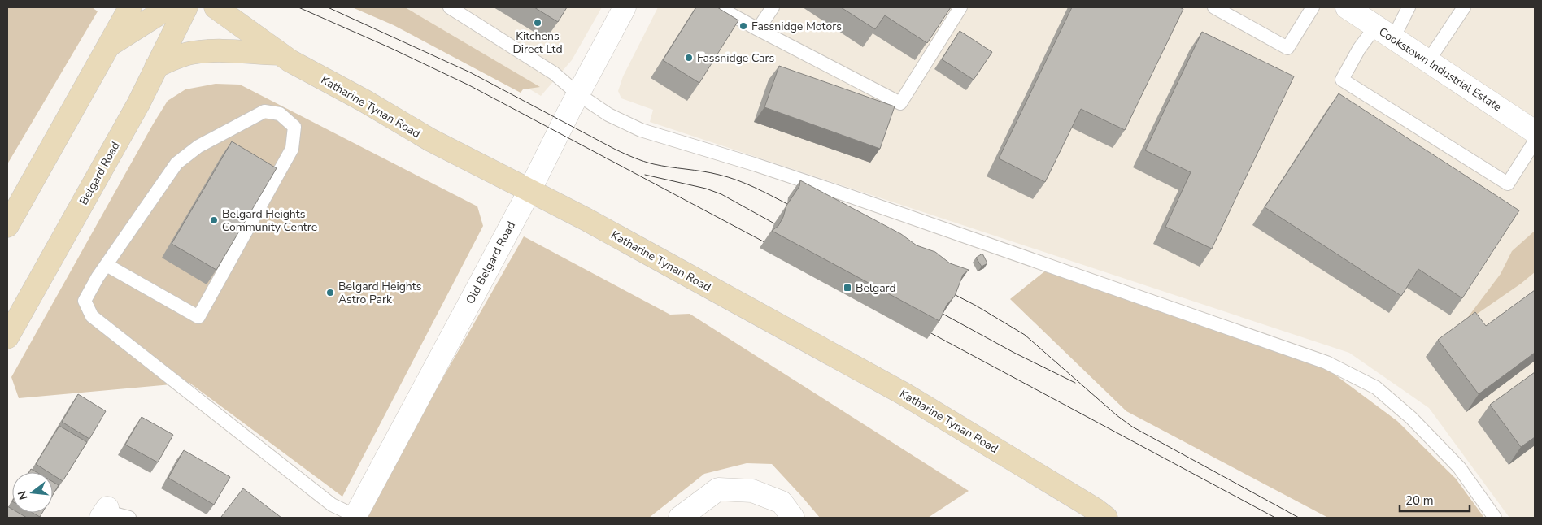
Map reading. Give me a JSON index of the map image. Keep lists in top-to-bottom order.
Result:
{
  "streets": {
    "main road": ["Katharine Tynan Road", "Belgard Road"],
    "street": ["Cookstown Industrial Estate", "Old Belgard Road"]
  },
  "crossings": [
    ["Katharine Tynan Road", "Old Belgard Road"]
  ],
  "places": {
    "other": [
      "Kitchens Direct Ltd",
      "Fassnidge Motors",
      "Fassnidge Cars",
      "Belgard Heights Community Centre",
      "Belgard Heights Astro Park"
    ],
    "transit": ["Belgard"]
  },
  "scale_bar": "20 m",
  "north": "left"
}
